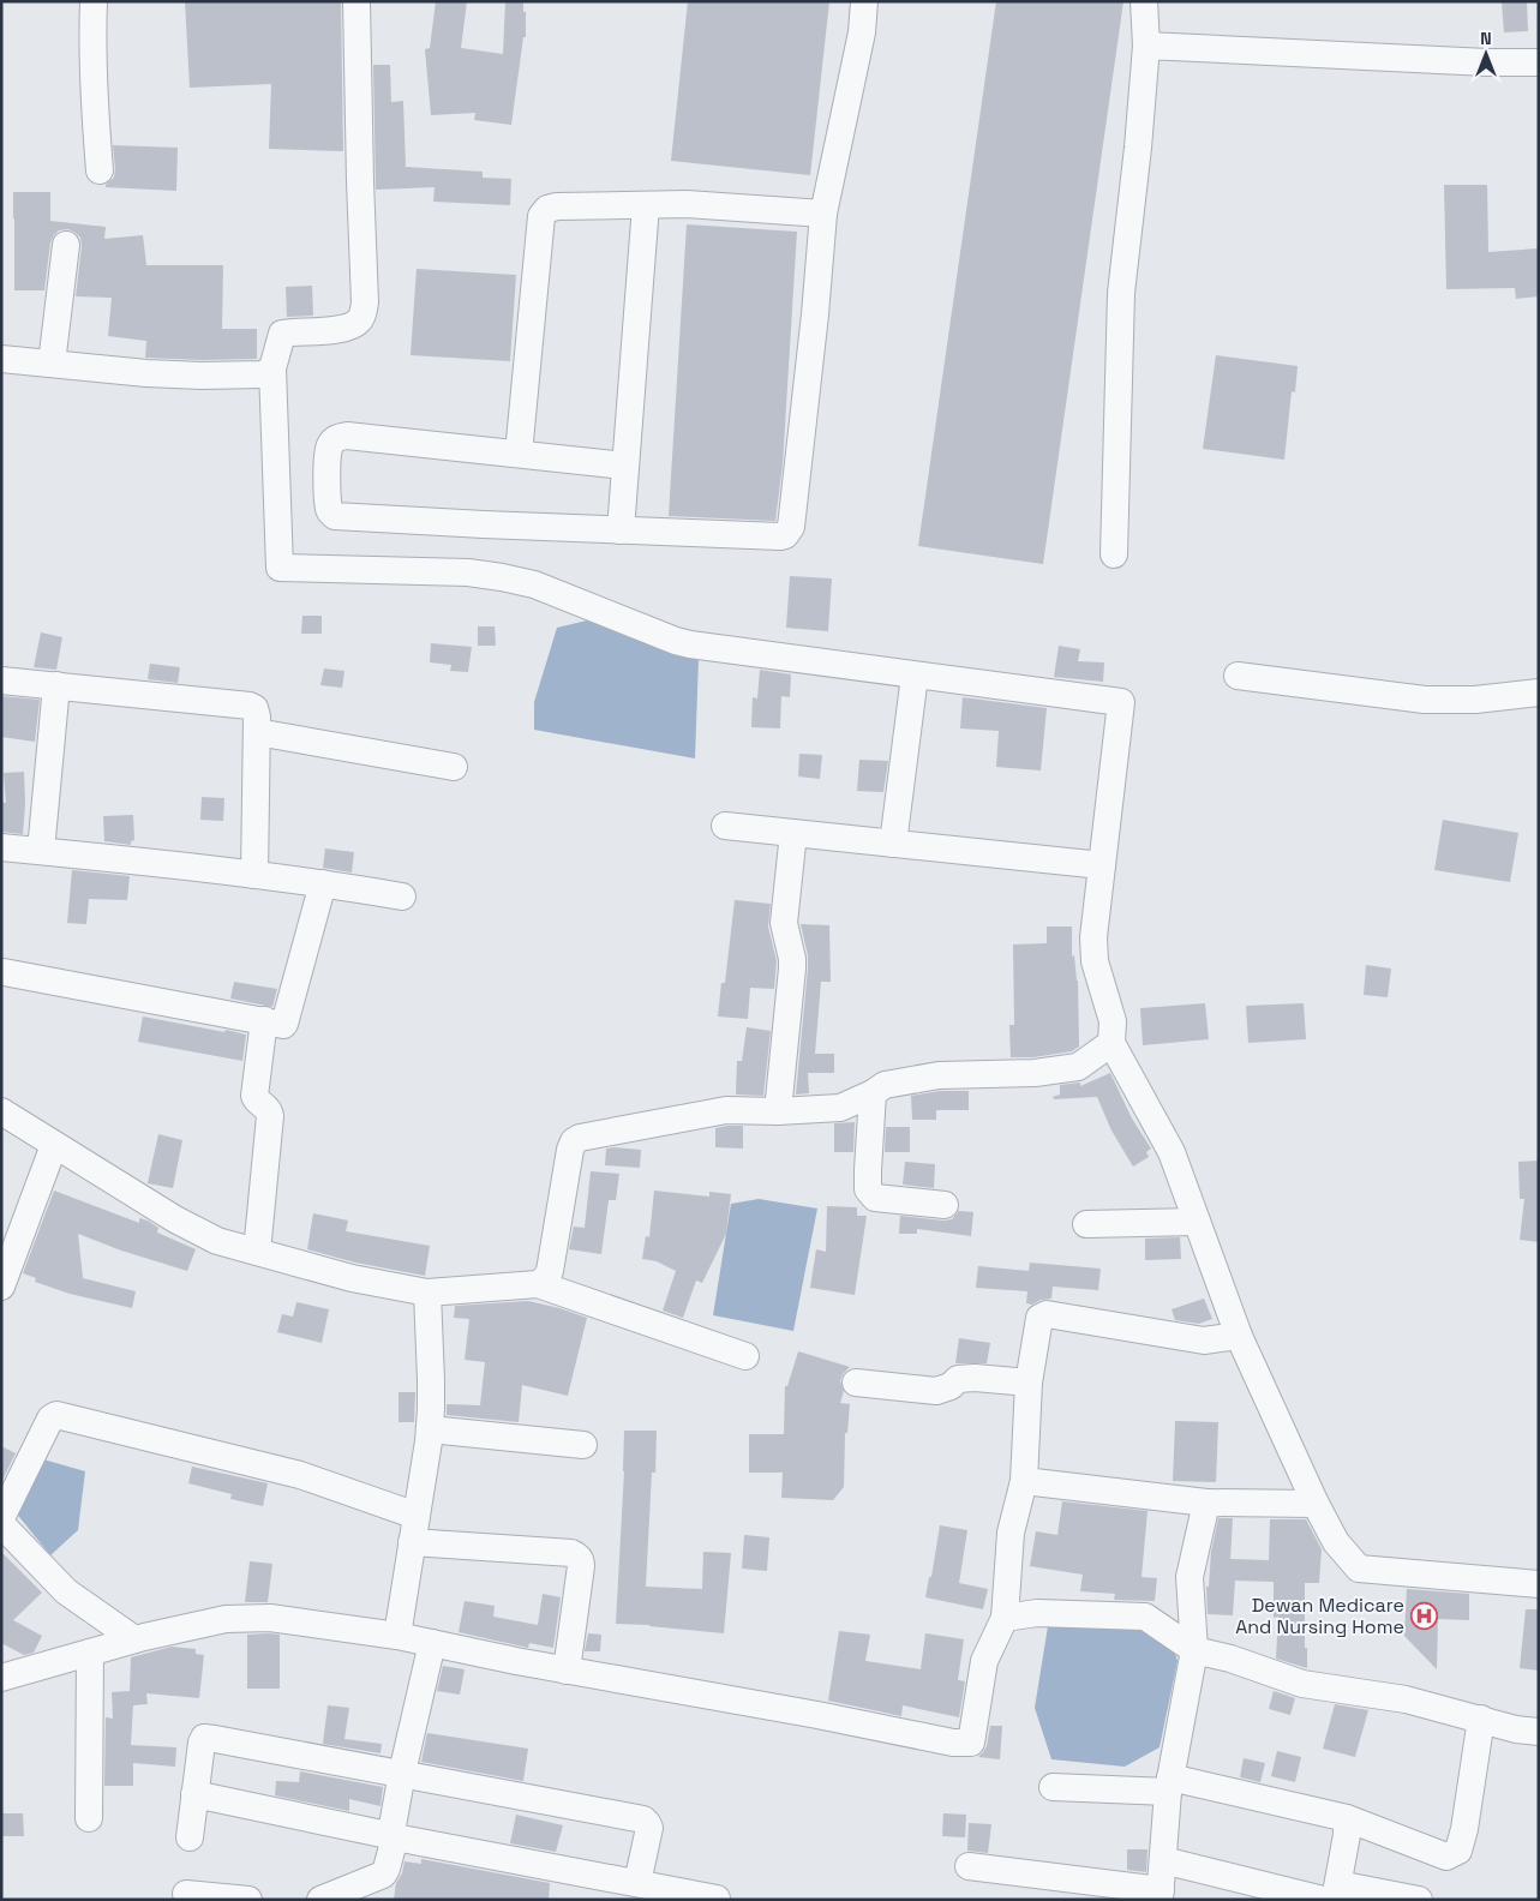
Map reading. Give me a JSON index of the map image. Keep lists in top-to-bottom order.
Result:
{
  "places": {
    "hospital": ["Dewan Medicare And Nursing Home"]
  },
  "north": "top"
}
